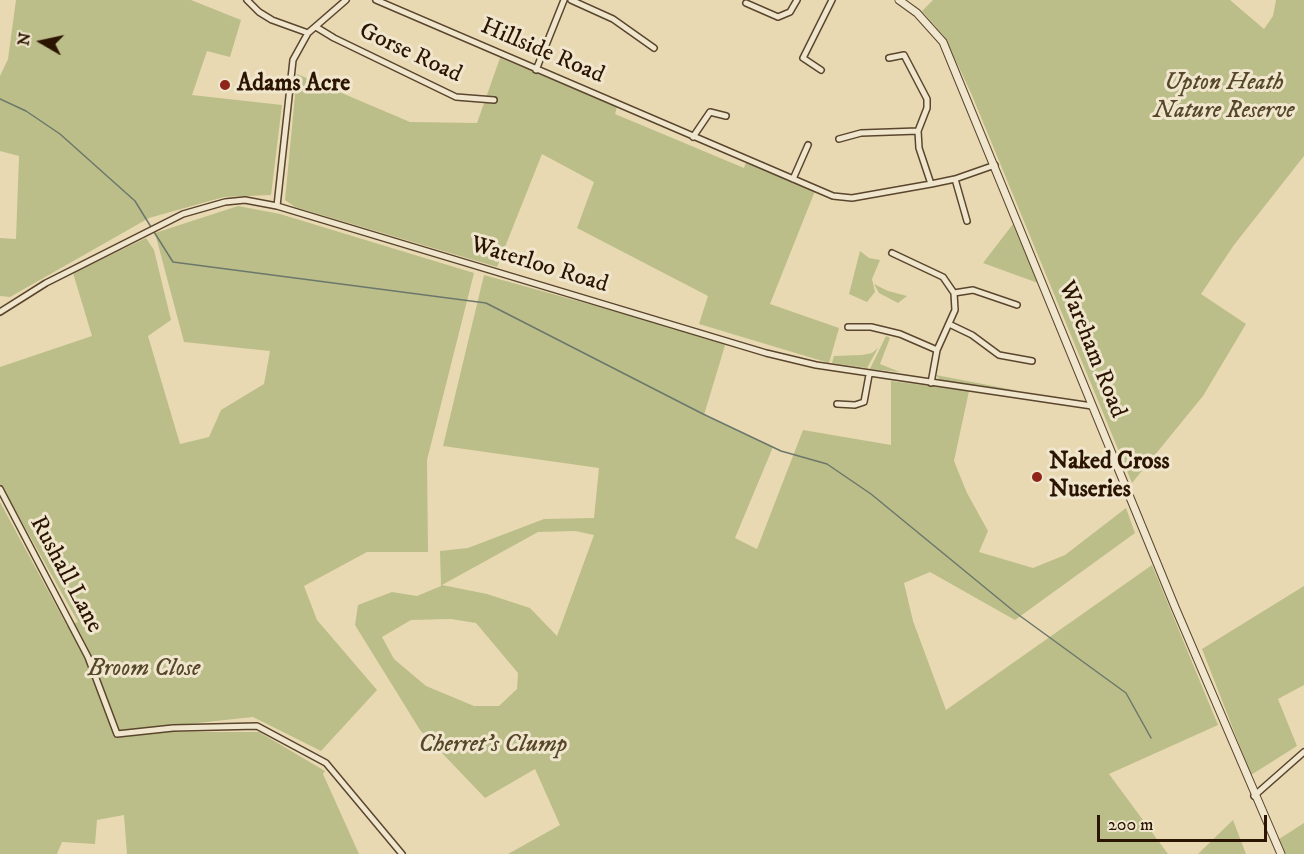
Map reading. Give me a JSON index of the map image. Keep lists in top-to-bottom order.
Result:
{
  "streets": {
    "street": [
      "Hillside Road",
      "Gorse Road",
      "Waterloo Road",
      "Wareham Road",
      "Rushall Lane"
    ]
  },
  "crossings": [
    ["Hillside Road", "Wareham Road"],
    ["Waterloo Road", "Wareham Road"]
  ],
  "parks": ["Upton Heath Nature Reserve", "Broom Close", "Cherret's Clump"],
  "places": ["Adams Acre", "Naked Cross Nuseries"],
  "scale_bar": "200 m",
  "north": "left"
}
